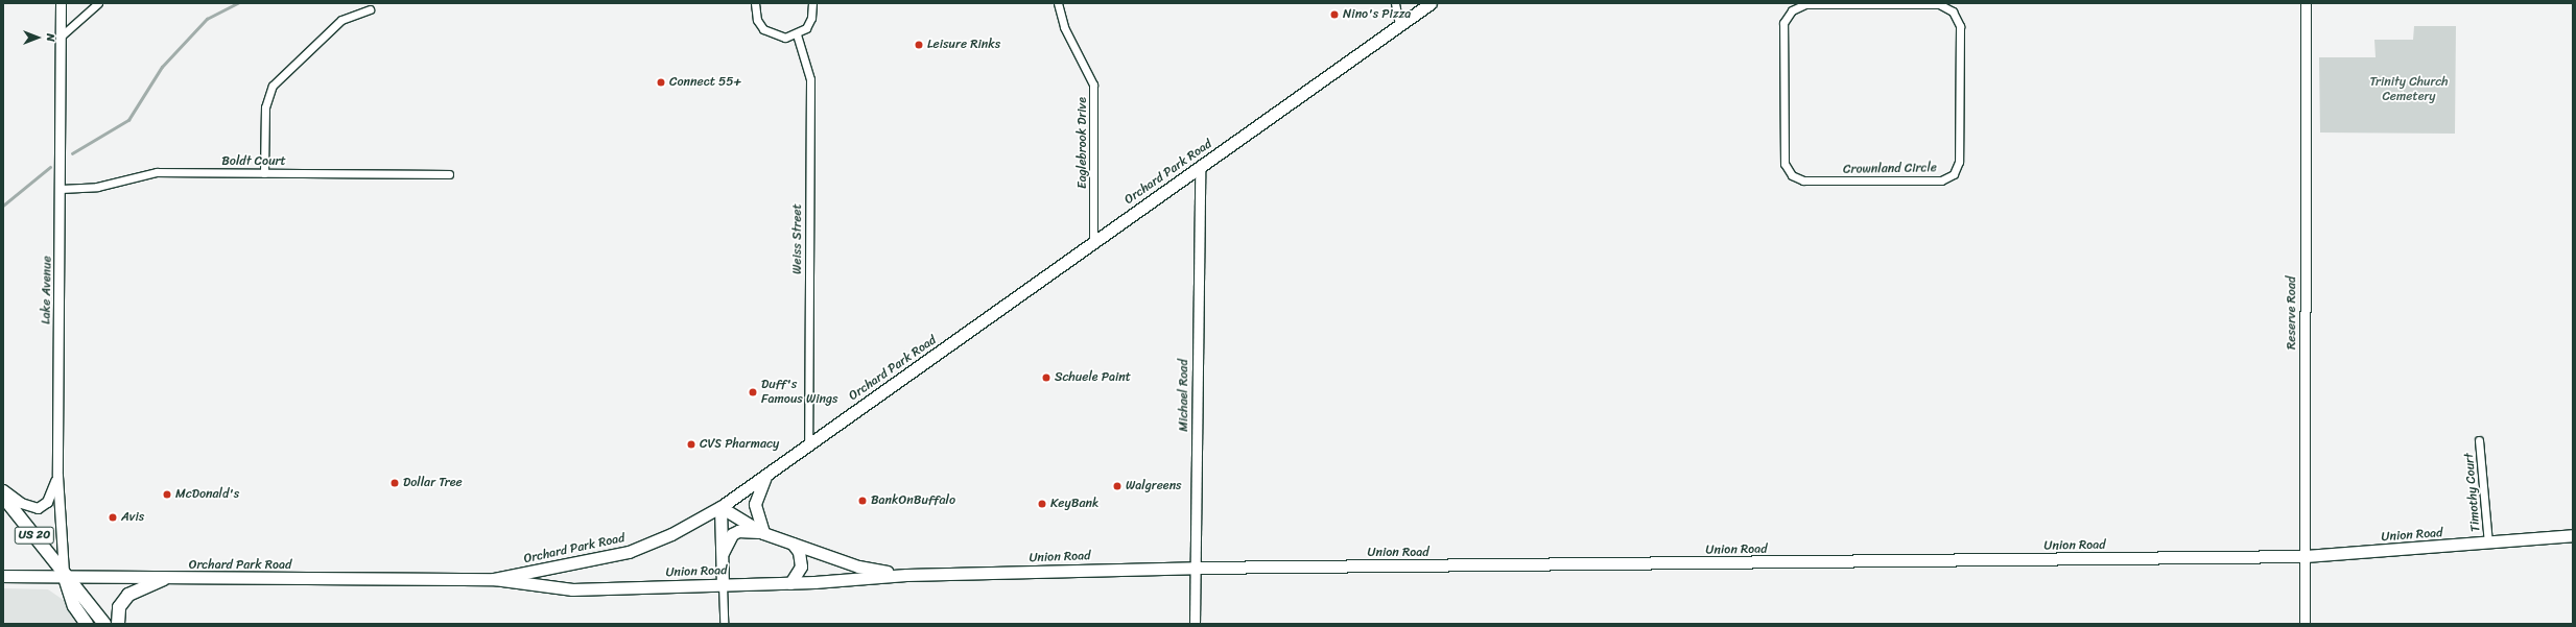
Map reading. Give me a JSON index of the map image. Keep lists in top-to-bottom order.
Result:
{
  "streets": {
    "highway": ["US 20"],
    "main road": ["Orchard Park Road", "Union Road"],
    "street": [
      "Eaglebrook Drive",
      "Boldt Court",
      "Crownland Circle",
      "Weiss Street",
      "Lake Avenue",
      "Reserve Road",
      "Michael Road",
      "Timothy Court"
    ]
  },
  "crossings": [
    ["Eaglebrook Drive", "Orchard Park Road"],
    ["Boldt Court", "Lake Avenue"],
    ["Orchard Park Road", "Weiss Street"],
    ["Orchard Park Road", "Lake Avenue"],
    ["Orchard Park Road", "Michael Road"],
    ["Orchard Park Road", "US 20"],
    ["Orchard Park Road", "Union Road"],
    ["Lake Avenue", "US 20"],
    ["Reserve Road", "Union Road"],
    ["Michael Road", "Union Road"],
    ["Timothy Court", "Union Road"]
  ],
  "parks": ["Trinity Church Cemetery"],
  "places": [
    "Nino's Pizza",
    "Leisure Rinks",
    "Connect 55+",
    "Schuele Paint",
    "Duff's Famous Wings",
    "CVS Pharmacy",
    "Dollar Tree",
    "Walgreens",
    "McDonald's",
    "BankOnBuffalo",
    "KeyBank",
    "Avis"
  ],
  "north": "right"
}
